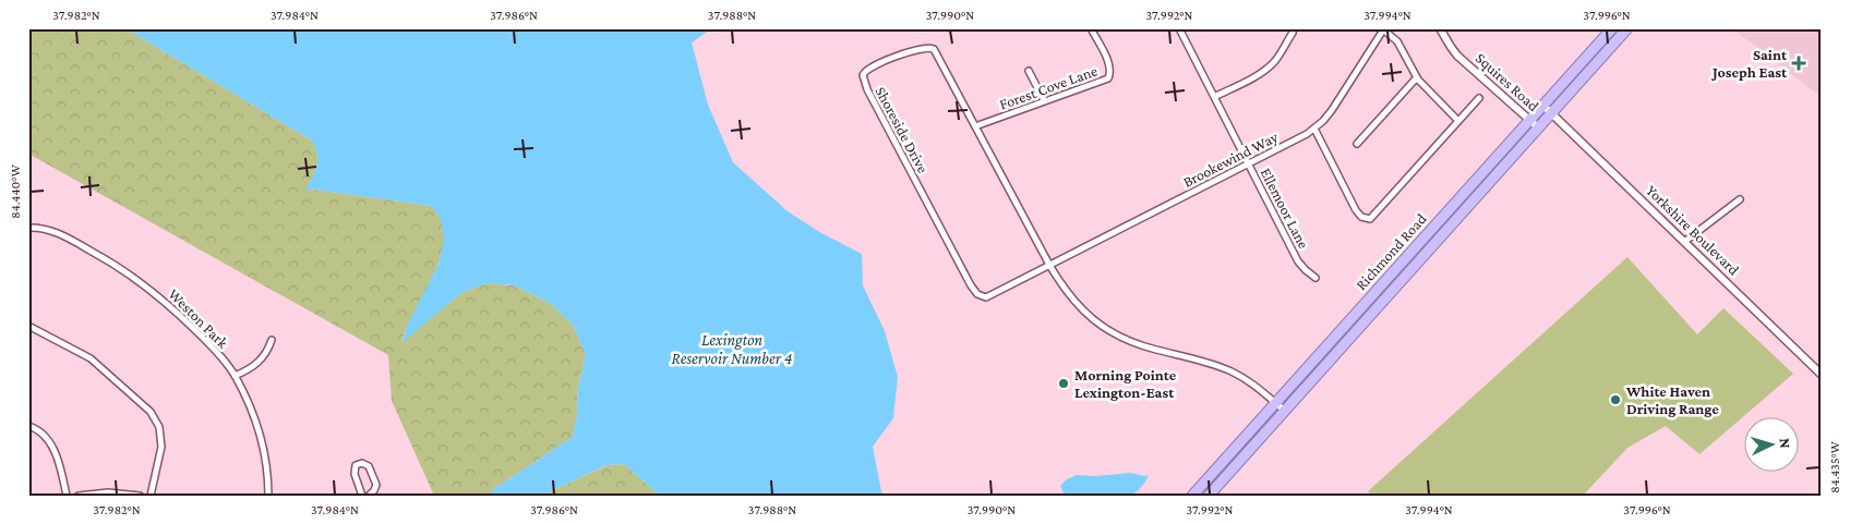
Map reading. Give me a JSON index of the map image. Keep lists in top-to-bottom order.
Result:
{
  "streets": {
    "highway": ["Richmond Road"],
    "street": [
      "Squires Road",
      "Forest Cove Lane",
      "Shoreside Drive",
      "Brookewind Way",
      "Ellemoor Lane",
      "Yorkshire Boulevard",
      "Weston Park"
    ]
  },
  "crossings": [
    ["Squires Road", "Richmond Road"],
    ["Forest Cove Lane", "Shoreside Drive"],
    ["Shoreside Drive", "Brookewind Way"],
    ["Shoreside Drive", "Richmond Road"],
    ["Brookewind Way", "Ellemoor Lane"],
    ["Yorkshire Boulevard", "Richmond Road"]
  ],
  "water": ["Lexington Reservoir Number 4"],
  "places": {
    "health": ["Saint Joseph East"],
    "other": ["Morning Pointe Lexington-East", "White Haven Driving Range"]
  },
  "north": "right",
  "coordinates": [
    "37.982°N",
    "37.984°N",
    "37.986°N",
    "37.988°N",
    "37.990°N",
    "37.992°N",
    "37.994°N",
    "37.996°N",
    "84.440°W",
    "84.435°W"
  ]
}
